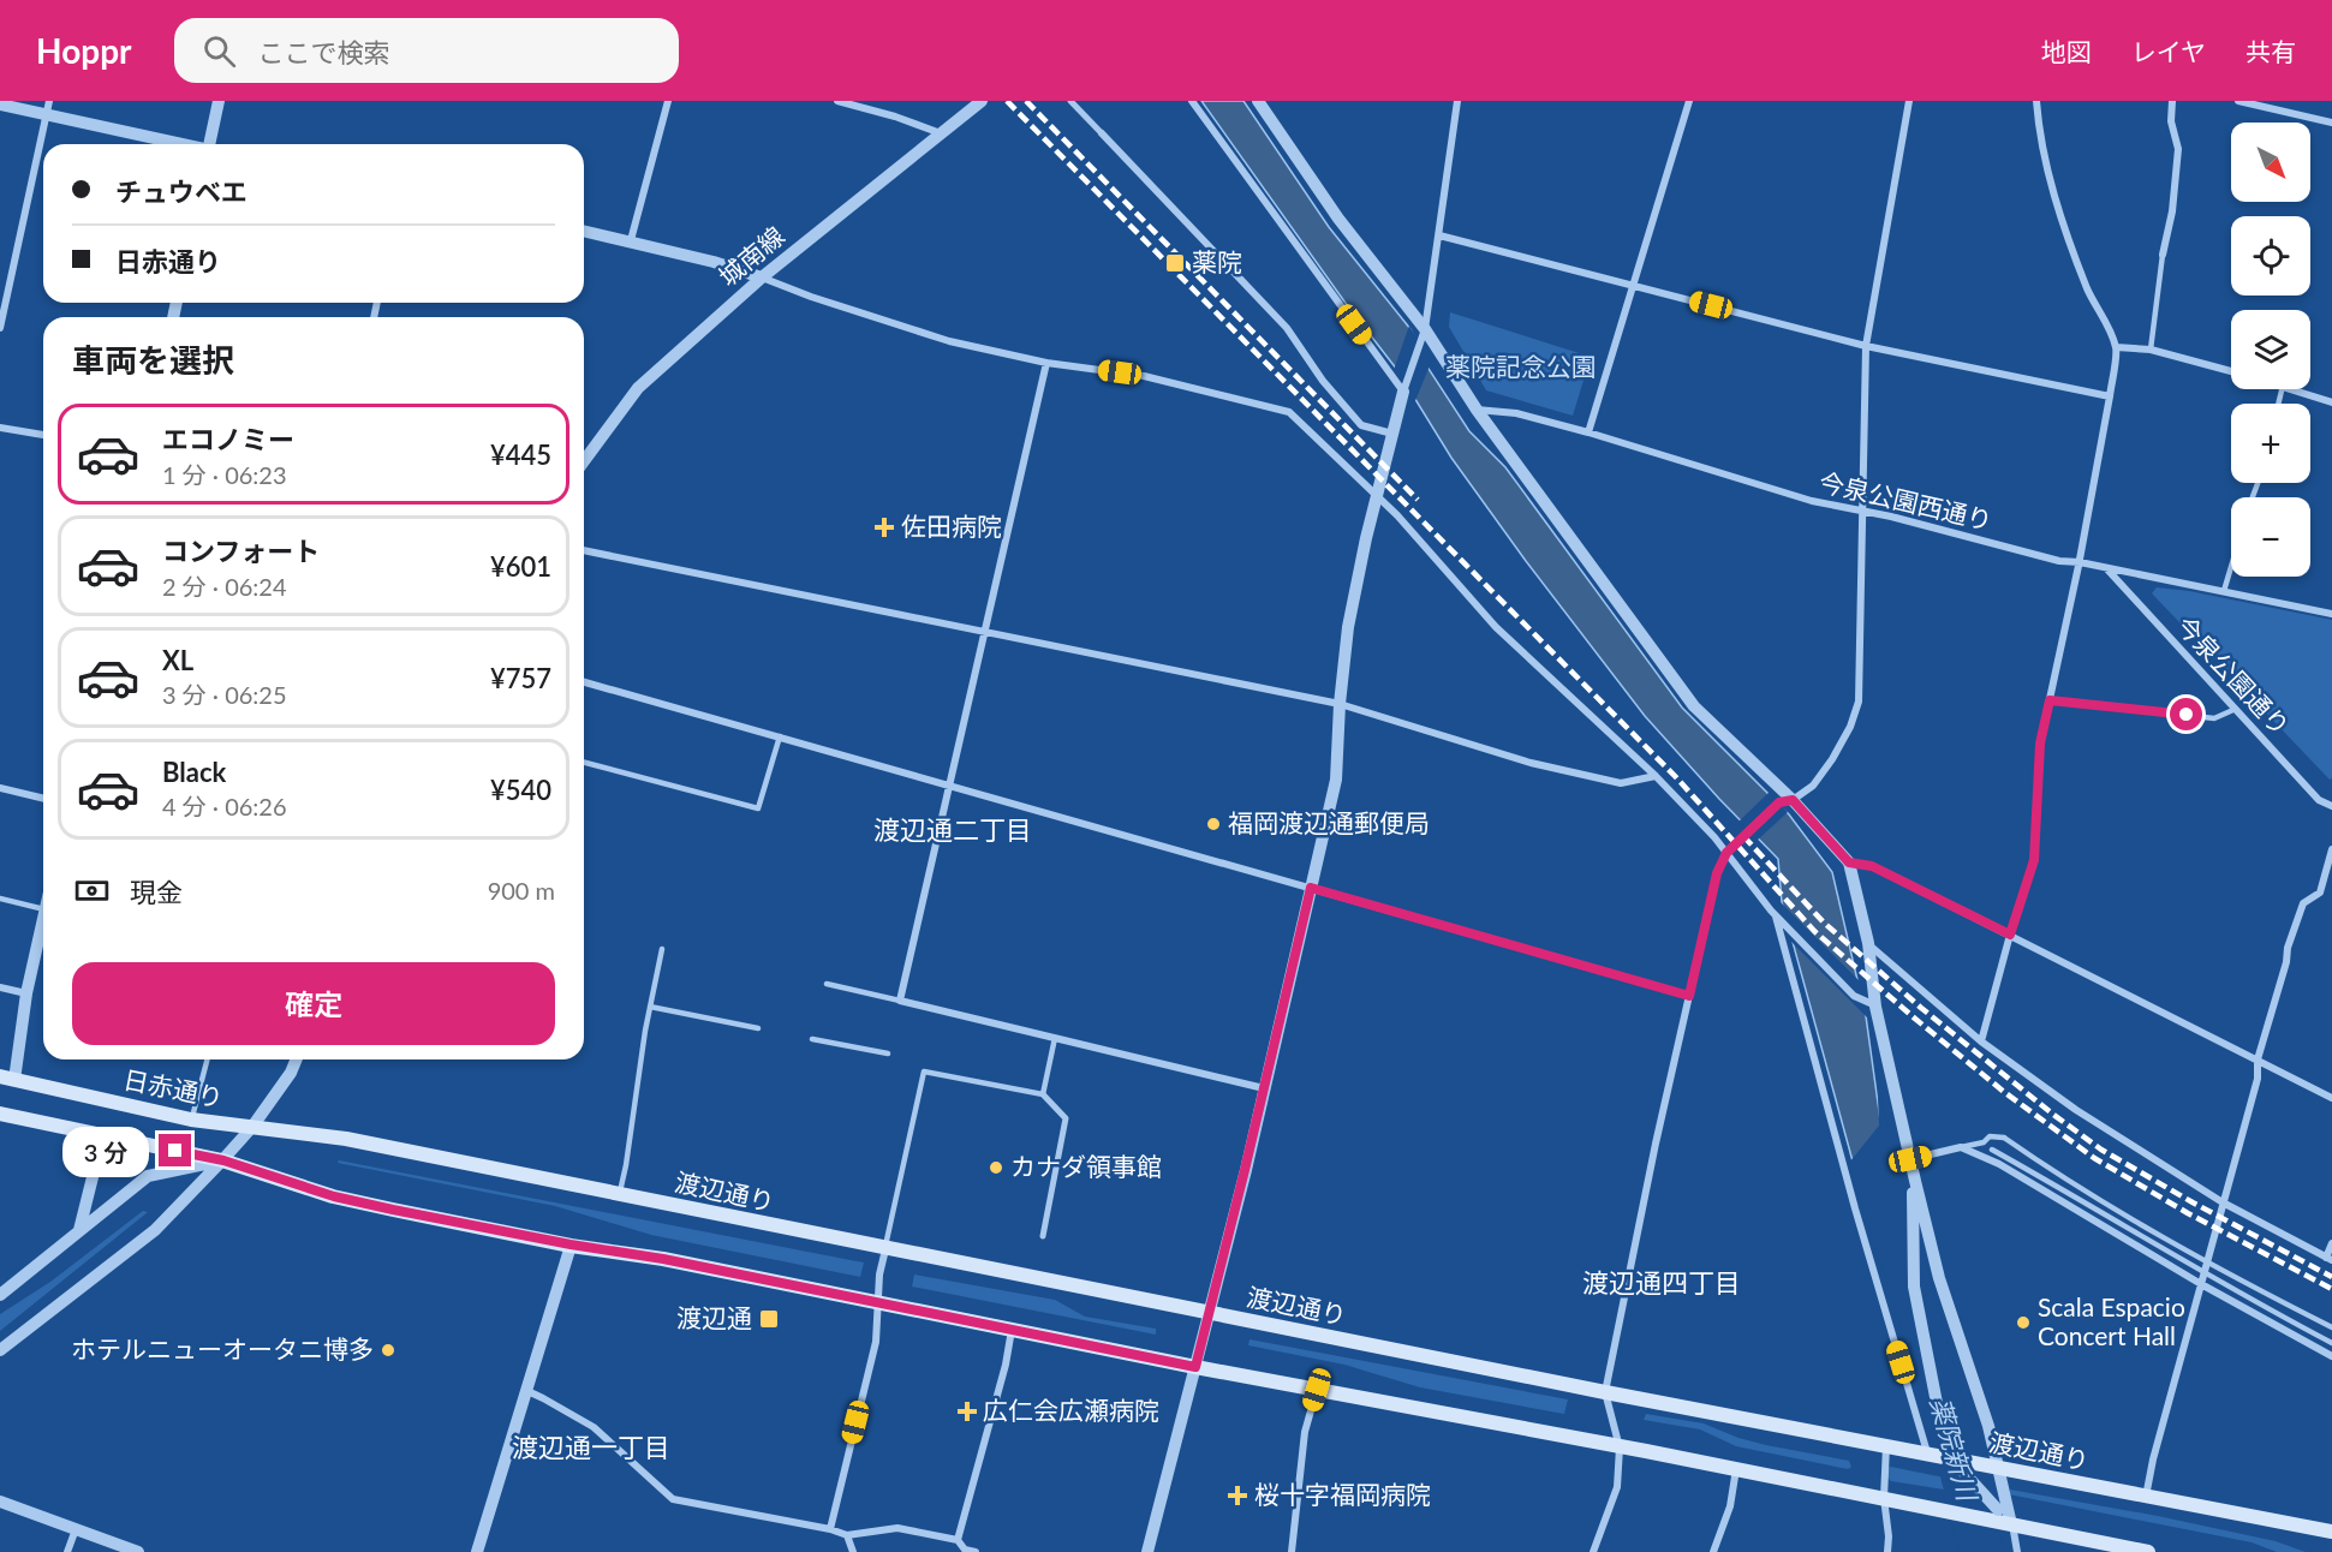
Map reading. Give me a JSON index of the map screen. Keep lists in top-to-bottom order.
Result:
{
  "streets": {
    "main road": ["日赤通り", "渡辺通り"],
    "street": ["城南線", "今泉公園西通り", "今泉公園通り"]
  },
  "crossings": [
    ["今泉公園西通り", "今泉公園通り"],
    ["日赤通り", "渡辺通り"]
  ],
  "districts": ["渡辺通二丁目", "渡辺通四丁目", "渡辺通一丁目"],
  "water": ["薬院新川"],
  "parks": ["薬院記念公園"],
  "places": {
    "transit": ["薬院", "渡辺通"],
    "health": ["佐田病院", "広仁会広瀬病院", "桜十字福岡病院"],
    "other": [
      "福岡渡辺通郵便局",
      "カナダ領事館",
      "Scala Espacio Concert Hall",
      "ホテルニューオータニ博多"
    ]
  },
  "north": "bottom right",
  "page": {
    "header": "Hoppr",
    "search": "ここで検索",
    "nav": ["地図", "レイヤ", "共有"],
    "map_buttons": ["+", "−"],
    "banner": ["チュウベエ", "日赤通り"],
    "heading": "車両を選択",
    "list": [
      {
        "name": "エコノミー",
        "note": "1 分 · 06:23",
        "value": "¥445"
      },
      {
        "name": "コンフォート",
        "note": "2 分 · 06:24",
        "value": "¥601"
      },
      {
        "name": "XL",
        "note": "3 分 · 06:25",
        "value": "¥757"
      },
      {
        "name": "Black",
        "note": "4 分 · 06:26",
        "value": "¥540"
      }
    ],
    "pay": ["現金", "900 m"],
    "buttons": "確定",
    "bubble": "3 分"
  }
}
